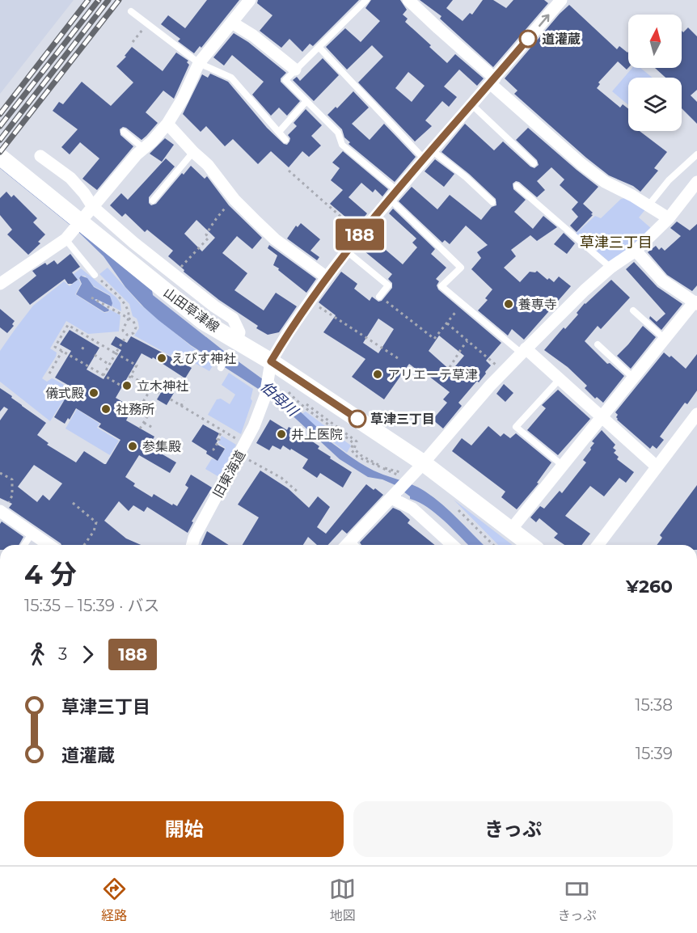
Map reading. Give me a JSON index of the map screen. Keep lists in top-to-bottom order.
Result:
{
  "streets": {
    "main road": ["山田草津線"],
    "street": ["旧東海道"]
  },
  "crossings": [
    ["山田草津線", "旧東海道"]
  ],
  "districts": ["草津三丁目"],
  "water": ["伯母川"],
  "places": [
    "道灌蔵",
    "養専寺",
    "えびす神社",
    "アリエーテ草津",
    "立木神社",
    "儀式殿",
    "社務所",
    "草津三丁目",
    "井上医院",
    "参集殿"
  ],
  "lines": ["bus line 188"],
  "north": "top",
  "page": {
    "on_map": "188",
    "heading": ["4 分", "15:35 – 15:39 · バス", "¥260"],
    "legs": ["3", "188"],
    "list": [
      {
        "name": "草津三丁目",
        "value": "15:38"
      },
      {
        "name": "道灌蔵",
        "value": "15:39"
      }
    ],
    "buttons": ["開始", "きっぷ"],
    "tabs": ["経路", "地図", "きっぷ"]
  }
}
